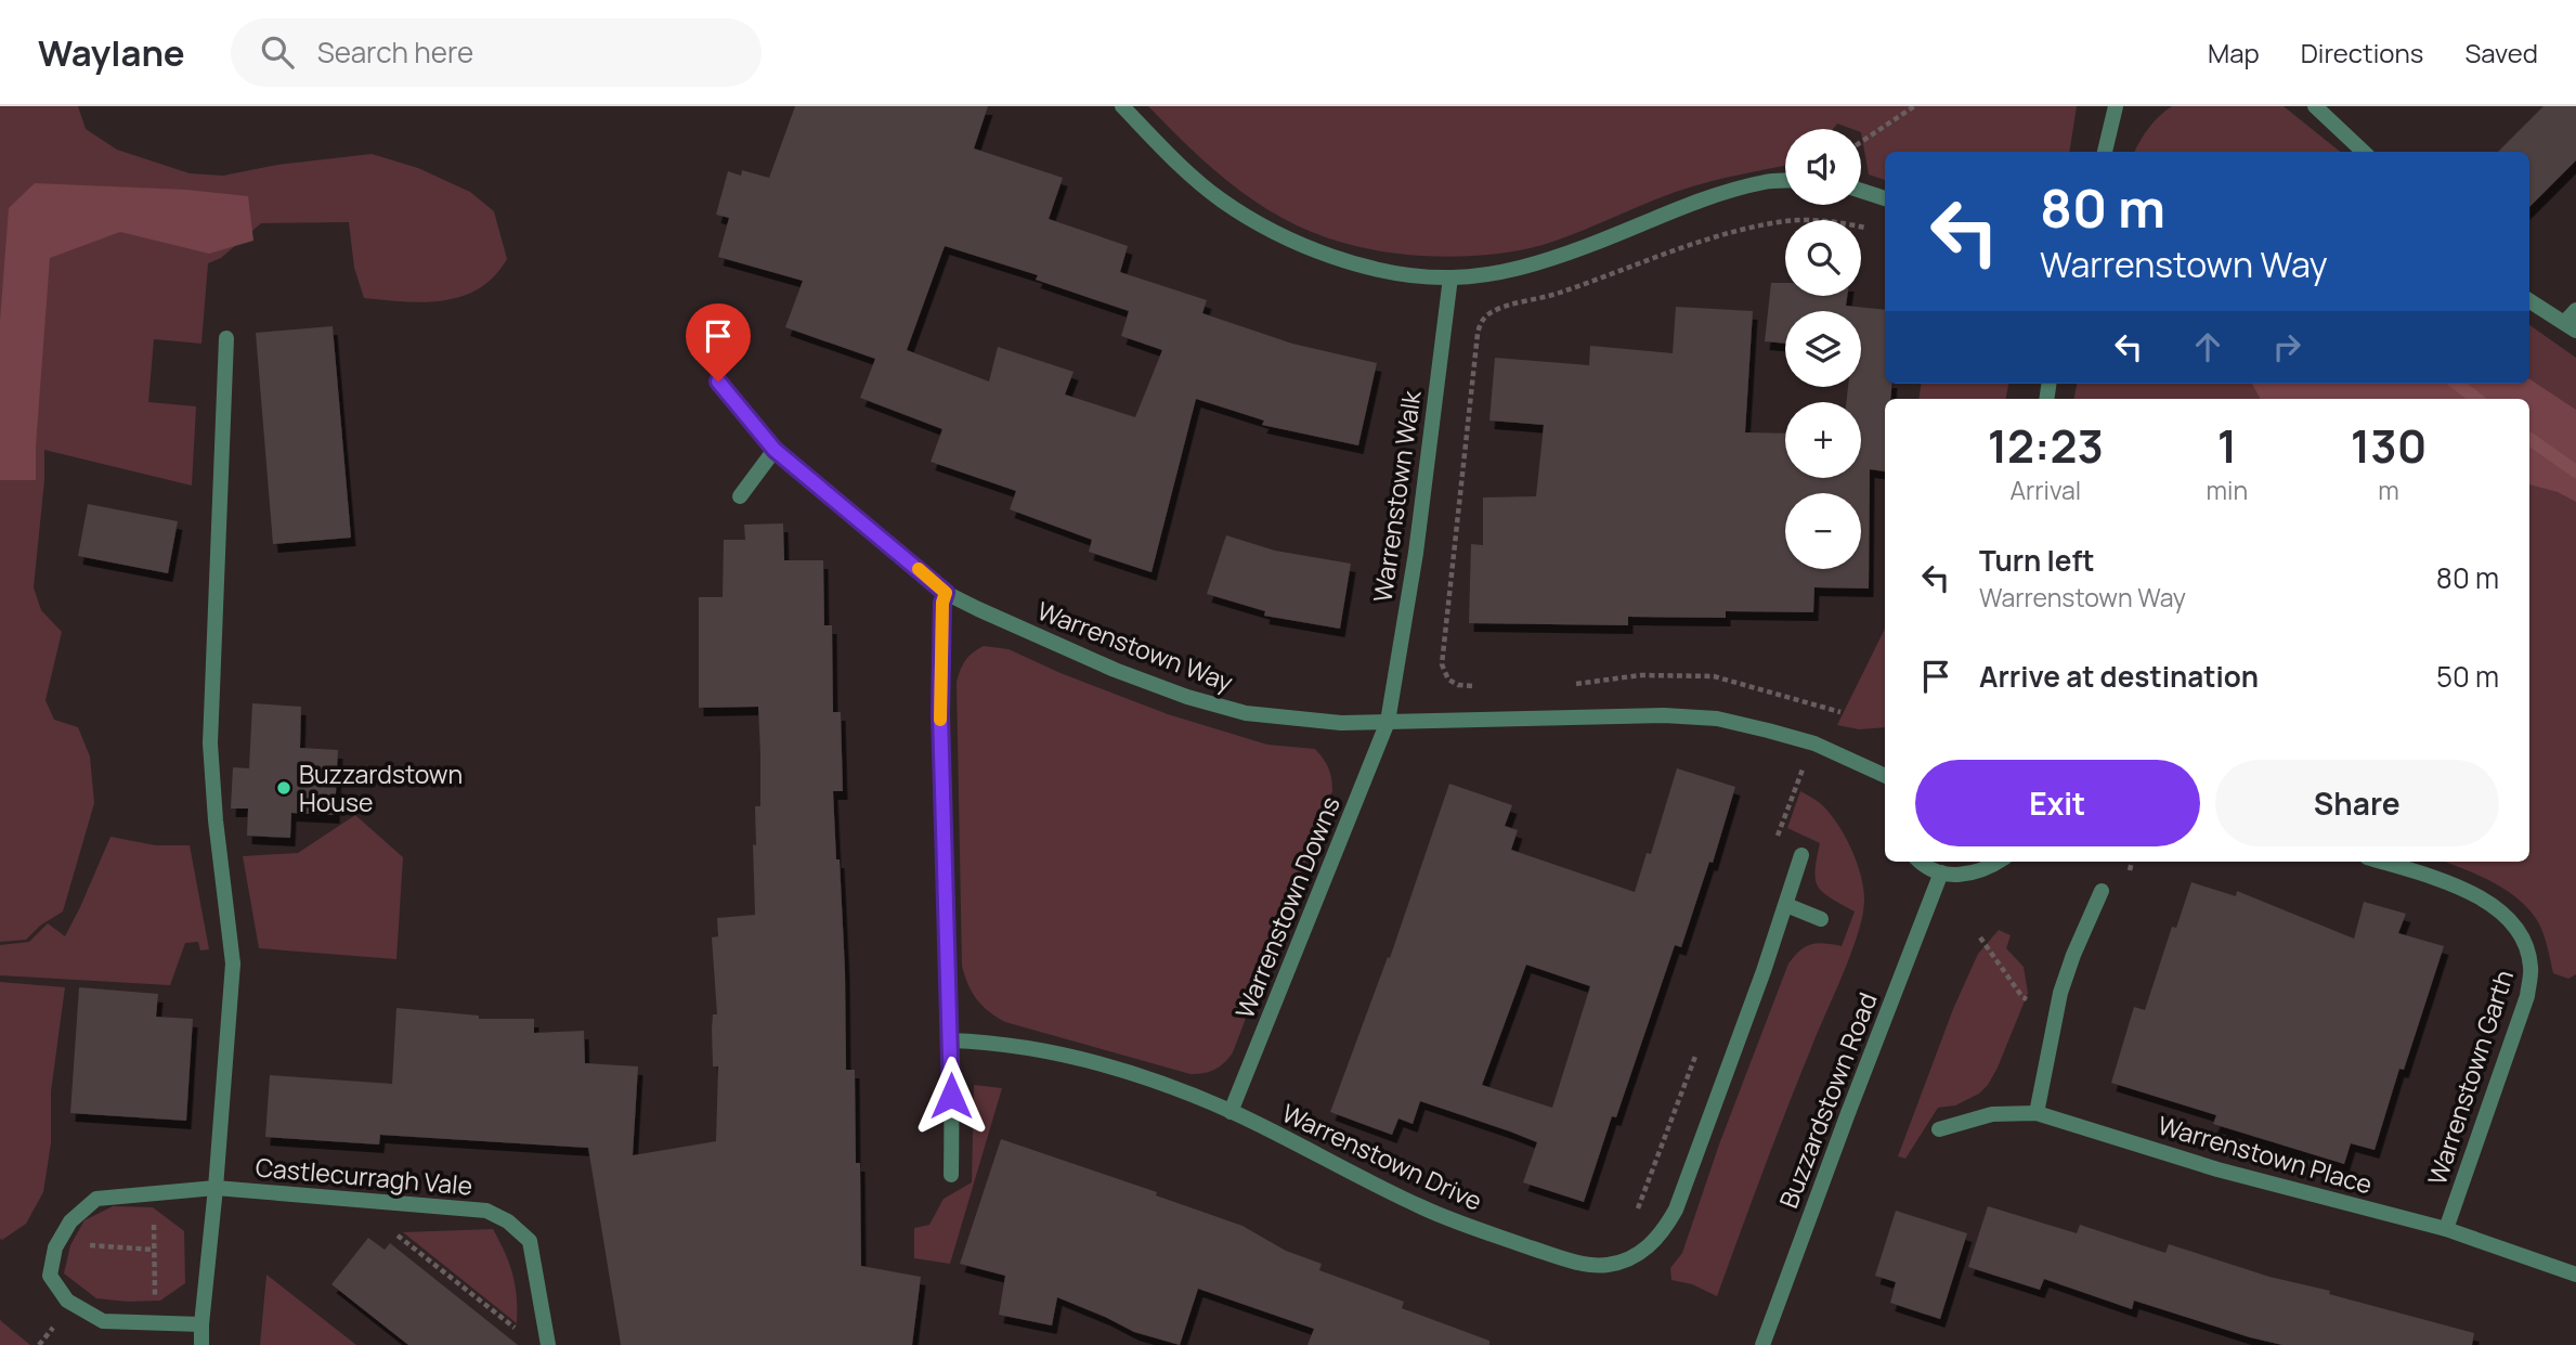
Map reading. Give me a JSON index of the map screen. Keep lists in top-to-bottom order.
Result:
{
  "streets": {
    "street": [
      "Warrenstown Walk",
      "Warrenstown Way",
      "Warrenstown Downs",
      "Warrenstown Garth",
      "Buzzardstown Road",
      "Warrenstown Place",
      "Warrenstown Drive",
      "Castlecurragh Vale"
    ]
  },
  "crossings": [
    ["Warrenstown Walk", "Warrenstown Way"],
    ["Warrenstown Walk", "Warrenstown Downs"],
    ["Warrenstown Way", "Warrenstown Downs"],
    ["Warrenstown Downs", "Warrenstown Drive"],
    ["Warrenstown Garth", "Warrenstown Place"]
  ],
  "places": ["Buzzardstown House"],
  "page": {
    "header": "Waylane",
    "search": "Search here",
    "nav": ["Map", "Directions", "Saved"],
    "map_buttons": ["+", "−"],
    "turn": ["80 m", "Warrenstown Way"],
    "eta": [
      "12:23",
      "Arrival",
      "1",
      "min",
      "130",
      "m"
    ],
    "list": [
      {
        "name": "Turn left",
        "note": "Warrenstown Way",
        "value": "80 m"
      },
      {
        "name": "Arrive at destination",
        "value": "50 m"
      }
    ],
    "buttons": ["Exit", "Share"]
  }
}
